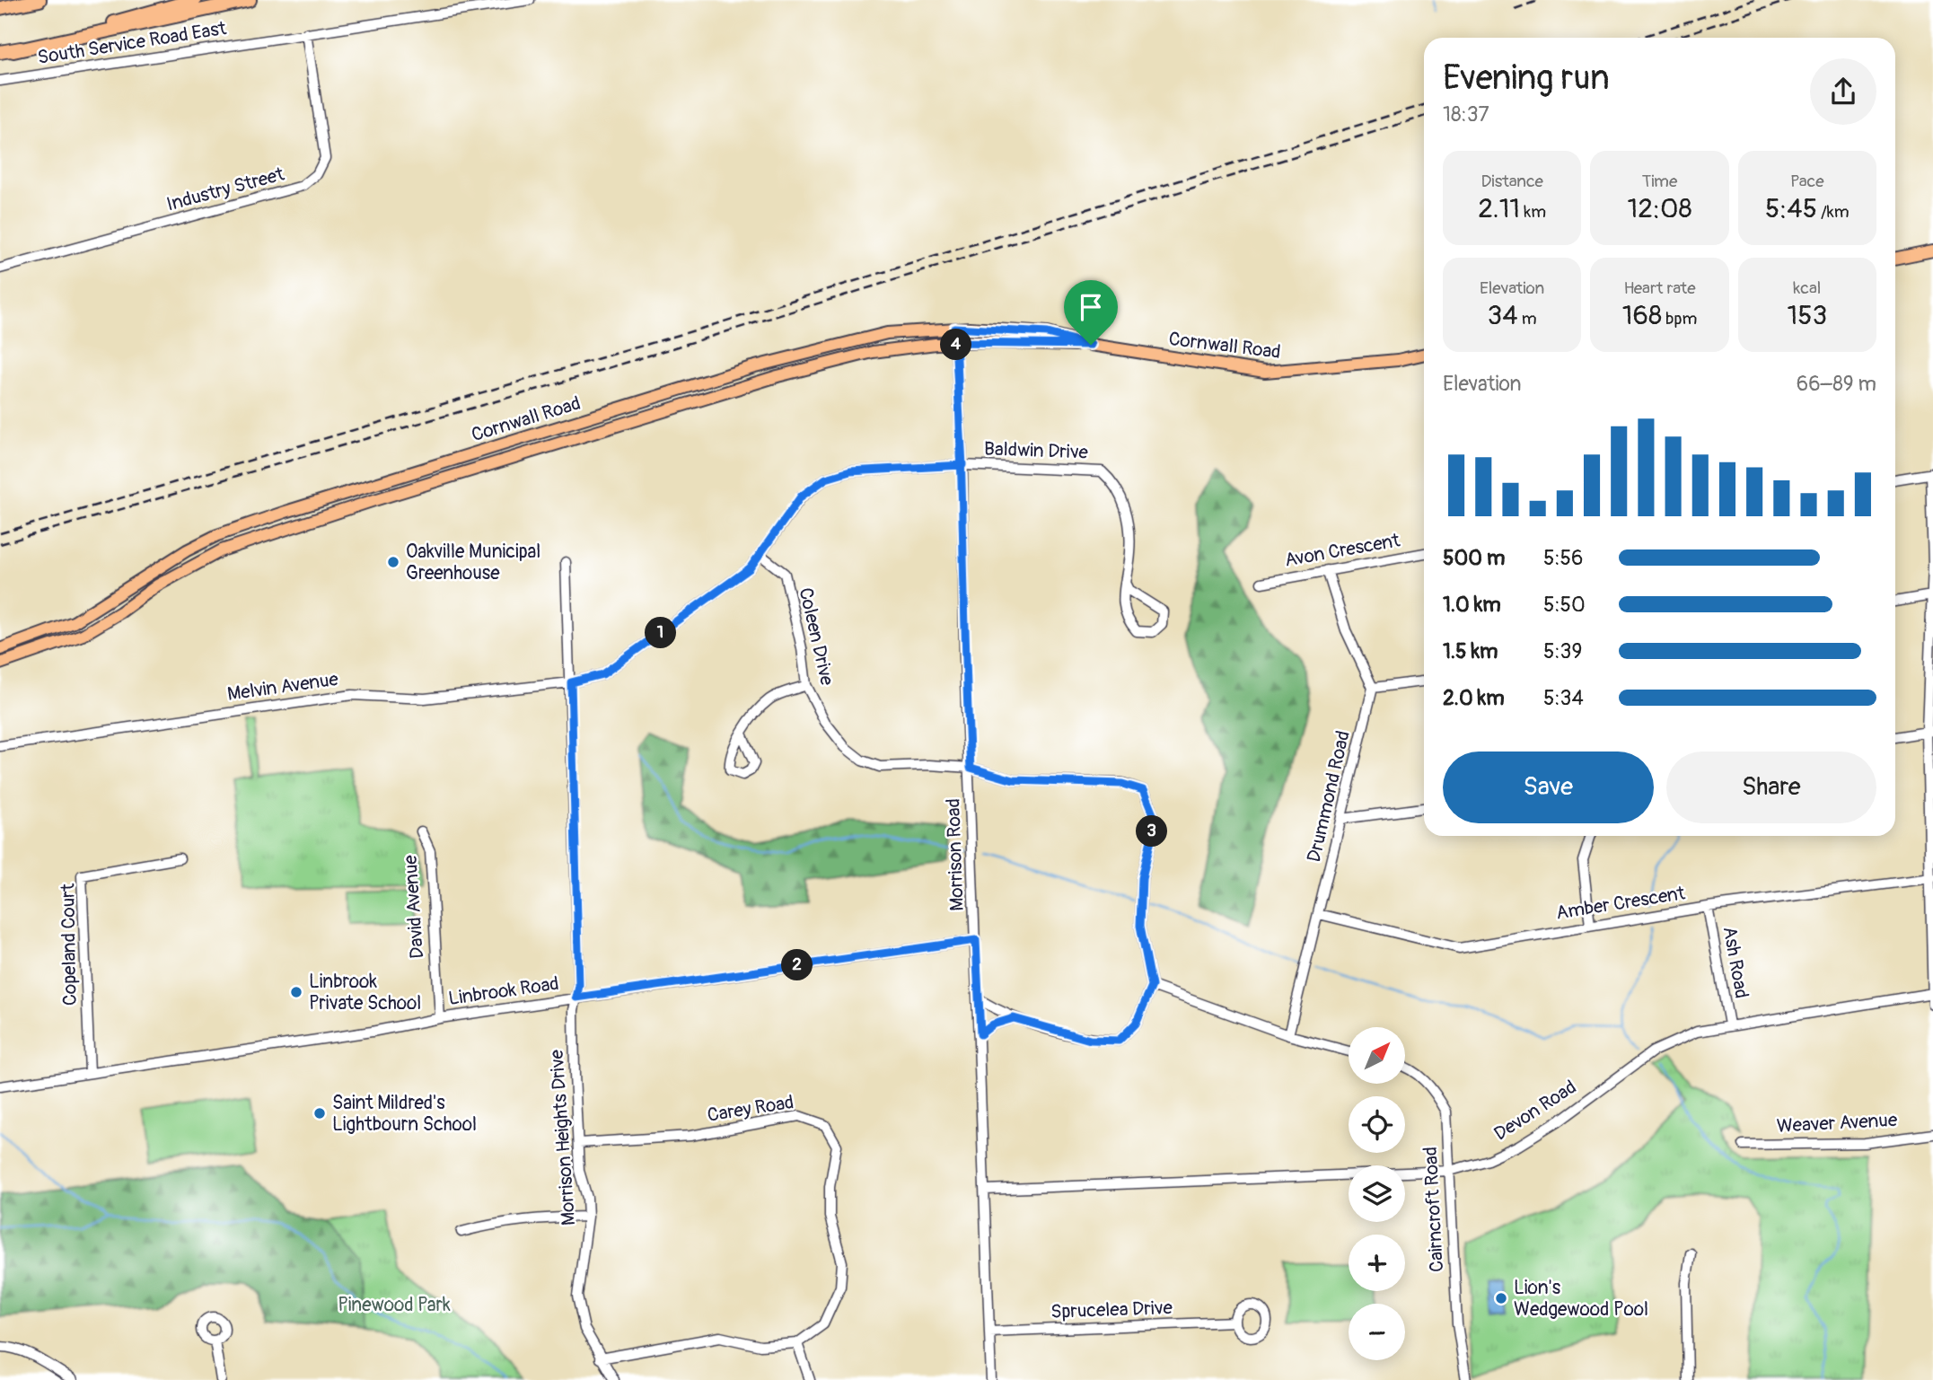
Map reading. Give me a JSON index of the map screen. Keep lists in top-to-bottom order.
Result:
{
  "streets": {
    "main road": ["Cornwall Road"],
    "street": [
      "South Service Road East",
      "Industry Street",
      "Baldwin Drive",
      "Avon Crescent",
      "Coleen Drive",
      "Melvin Avenue",
      "Drummond Road",
      "Morrison Road",
      "Amber Crescent",
      "David Avenue",
      "Copeland Court",
      "Ash Road",
      "Linbrook Road",
      "Carey Road",
      "Devon Road",
      "Weaver Avenue",
      "Morrison Heights Drive",
      "Cairncroft Road",
      "Sprucelea Drive"
    ]
  },
  "crossings": [
    ["South Service Road East", "Industry Street"],
    ["Cornwall Road", "Morrison Road"],
    ["Baldwin Drive", "Melvin Avenue"],
    ["Baldwin Drive", "Morrison Road"],
    ["Coleen Drive", "Melvin Avenue"],
    ["Coleen Drive", "Morrison Road"],
    ["Melvin Avenue", "Morrison Road"],
    ["Melvin Avenue", "Morrison Heights Drive"],
    ["Drummond Road", "Amber Crescent"],
    ["Morrison Road", "Linbrook Road"],
    ["Morrison Road", "Devon Road"],
    ["Morrison Road", "Sprucelea Drive"],
    ["Amber Crescent", "Ash Road"],
    ["David Avenue", "Linbrook Road"],
    ["Copeland Court", "Linbrook Road"],
    ["Ash Road", "Devon Road"],
    ["Linbrook Road", "Morrison Heights Drive"],
    ["Carey Road", "Morrison Heights Drive"],
    ["Devon Road", "Cairncroft Road"]
  ],
  "parks": ["Pinewood Park"],
  "places": [
    "Oakville Municipal Greenhouse",
    "Linbrook Private School",
    "Saint Mildred's Lightbourn School",
    "Lion's Wedgewood Pool"
  ],
  "north": "top right",
  "page": {
    "heading": ["Evening run", "18:37"],
    "stats": [
      ["Distance", "2.11 km"],
      ["Time", "12:08"],
      ["Pace", "5:45 /km"],
      ["Elevation", "34 m"],
      ["Heart rate", "168 bpm"],
      ["kcal", "153"]
    ],
    "pins": [
      "4",
      "1",
      "3",
      "2"
    ],
    "chart": ["Elevation", "66–89 m"],
    "list": [
      {
        "name": "500 m",
        "note": "5:56"
      },
      {
        "name": "1.0 km",
        "note": "5:50"
      },
      {
        "name": "1.5 km",
        "note": "5:39"
      },
      {
        "name": "2.0 km",
        "note": "5:34"
      }
    ],
    "buttons": ["Save", "Share"],
    "map_buttons": ["+", "−"]
  }
}
